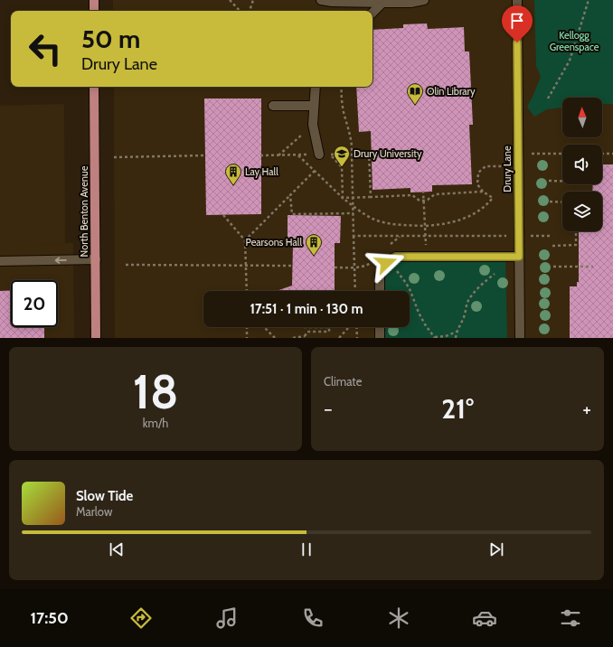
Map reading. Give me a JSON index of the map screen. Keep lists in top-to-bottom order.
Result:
{
  "streets": {
    "main road": ["North Benton Avenue"],
    "street": ["Drury Lane"]
  },
  "parks": ["Kellogg Greenspace"],
  "places": {
    "library": ["Olin Library"],
    "school or university": ["Drury University"],
    "building": ["Lay Hall", "Pearsons Hall"]
  },
  "north": "top",
  "page": {
    "turn": ["50 m", "Drury Lane"],
    "limit": "20",
    "trip": "17:51 · 1 min · 130 m",
    "tile": [
      ["18", "km/h"],
      "Climate"
    ],
    "heat": ["−", "21°", "+"],
    "song": ["Slow Tide", "Marlow"],
    "tabs": "17:50"
  }
}
